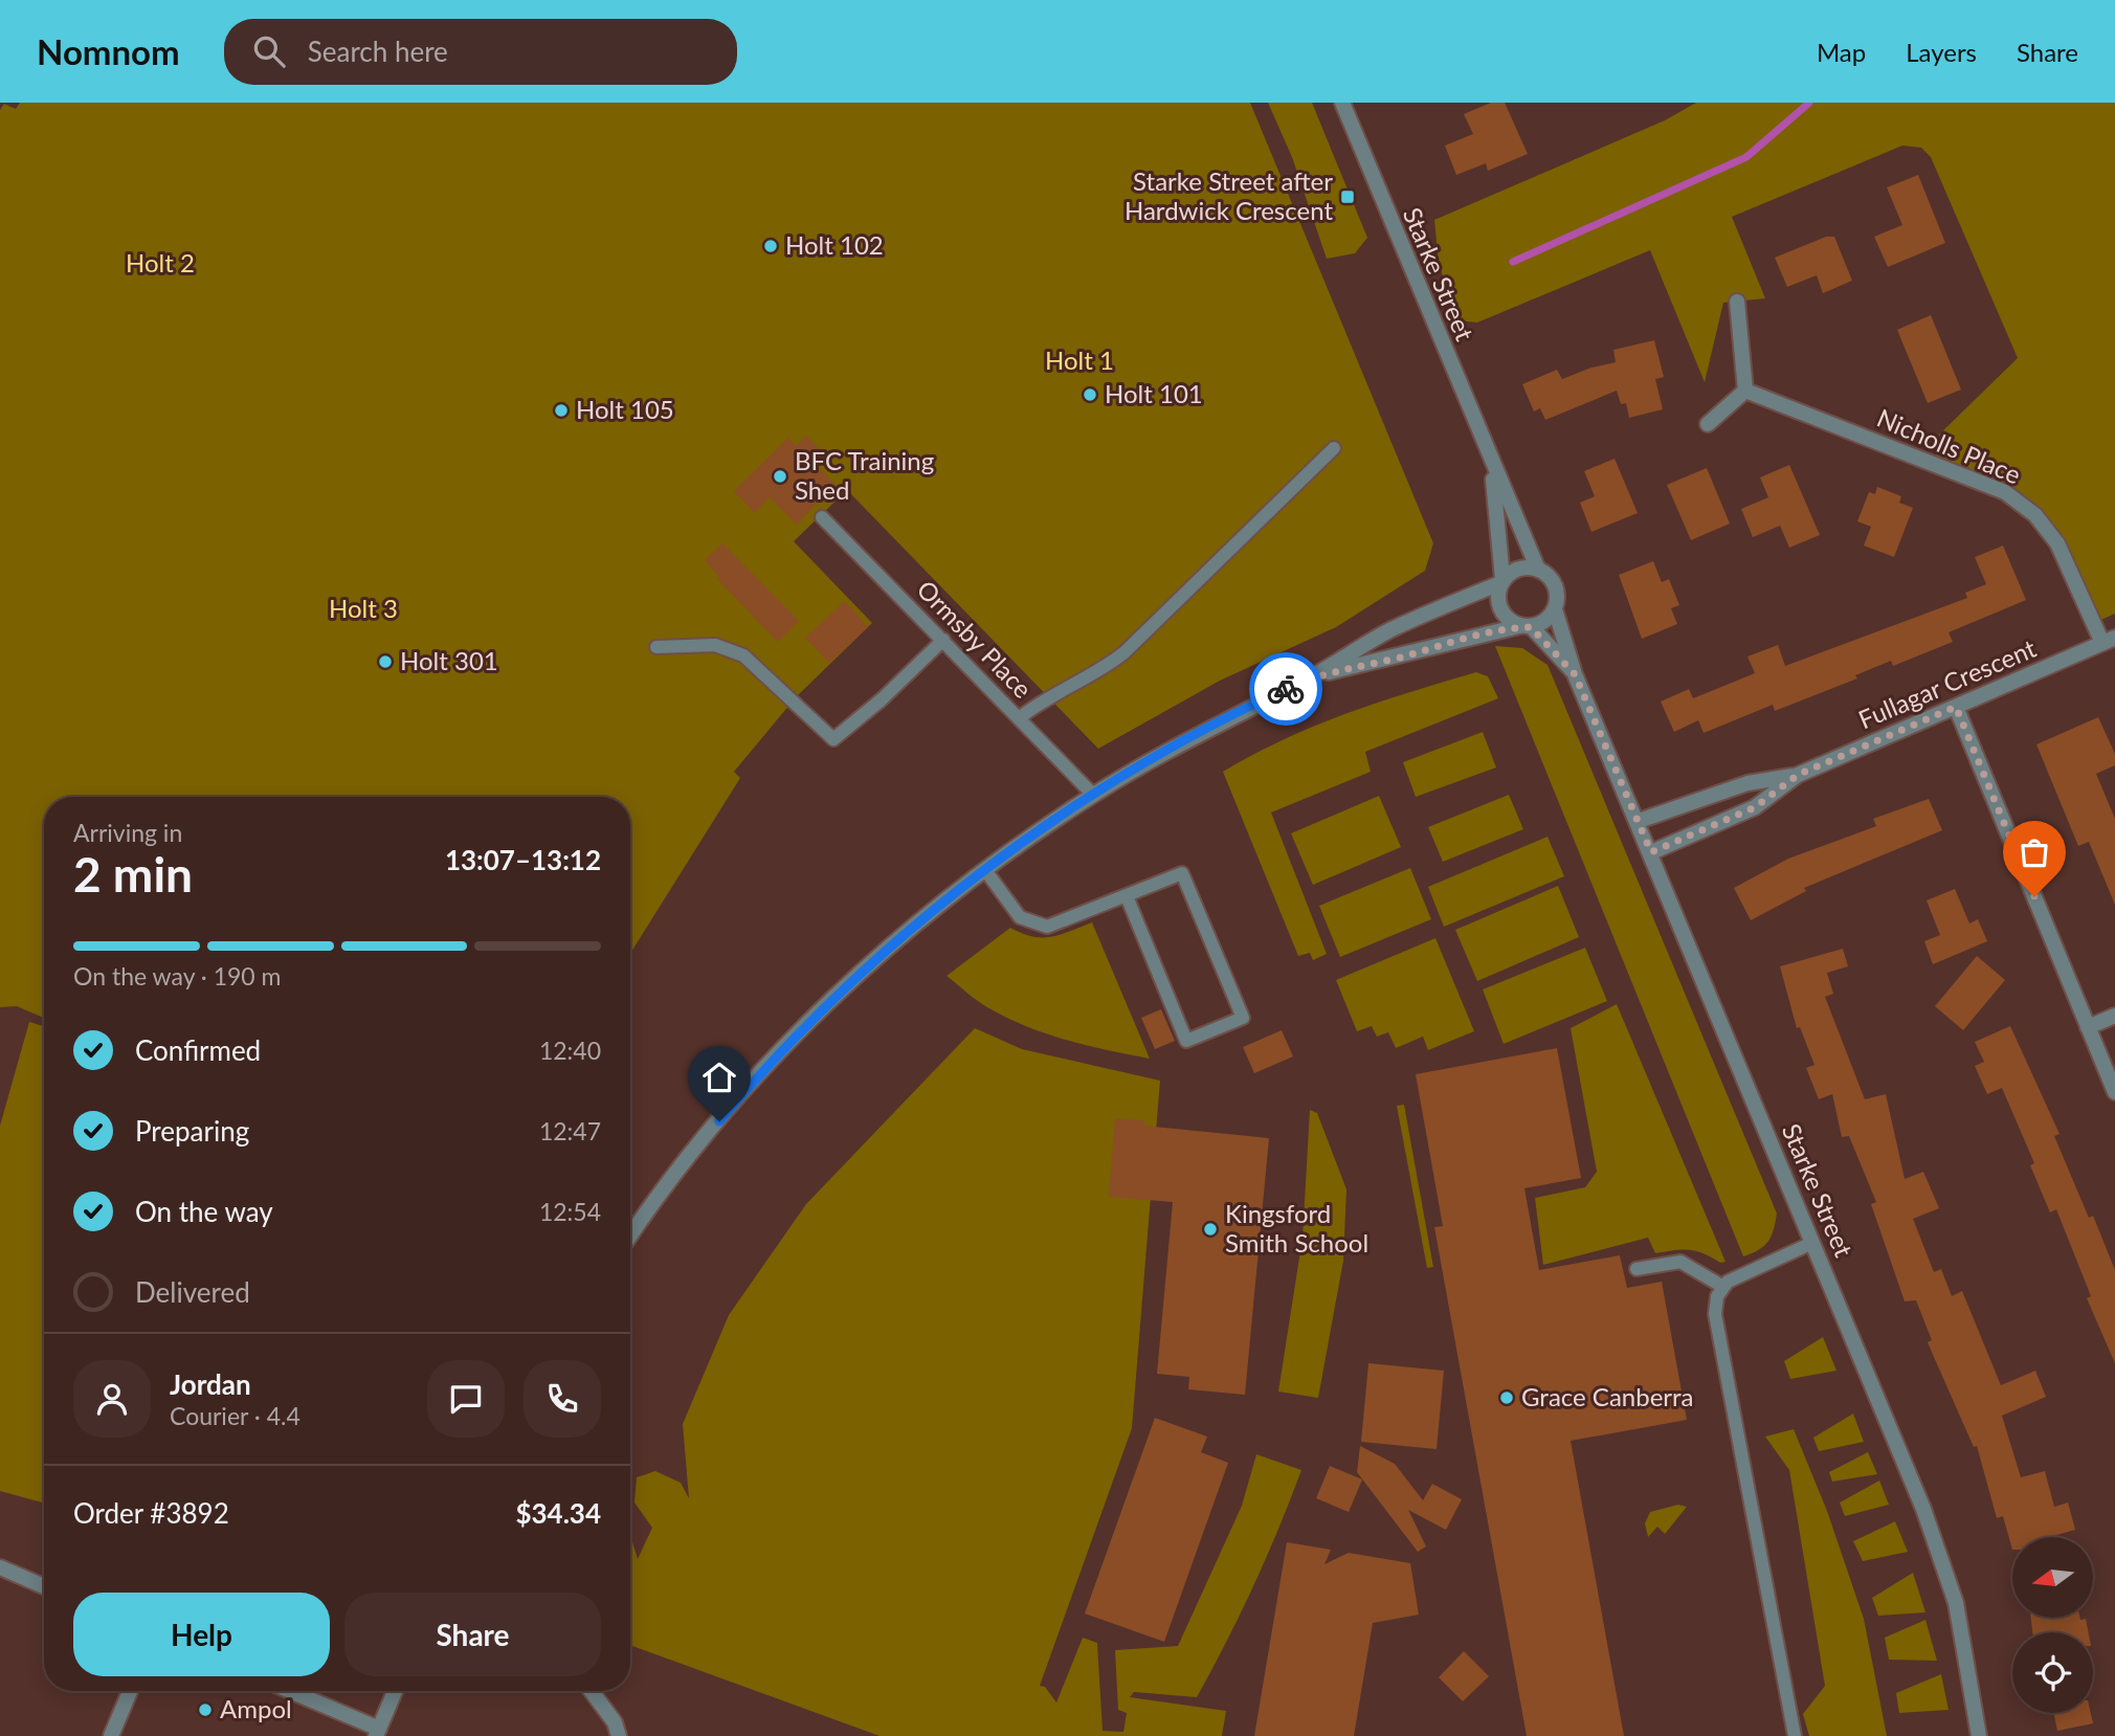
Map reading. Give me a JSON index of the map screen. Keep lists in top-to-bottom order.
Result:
{
  "streets": {
    "street": ["Starke Street", "Nicholls Place", "Fullagar Crescent"],
    "lane": ["Ormsby Place"]
  },
  "crossings": [
    ["Starke Street", "Fullagar Crescent"],
    ["Nicholls Place", "Fullagar Crescent"]
  ],
  "parks": ["Holt 2", "Holt 1", "Holt 3"],
  "places": {
    "transit": ["Starke Street after Hardwick Crescent"],
    "other": [
      "Holt 102",
      "Holt 101",
      "Holt 105",
      "BFC Training Shed",
      "Holt 301",
      "Kingsford Smith School",
      "Grace Canberra",
      "Ampol"
    ]
  },
  "north": "left",
  "page": {
    "header": "Nomnom",
    "search": "Search here",
    "nav": ["Map", "Layers", "Share"],
    "heading": ["2 min", "Arriving in", "13:07–13:12"],
    "panel": [
      "Jordan",
      "Courier · 4.4",
      "Order #3892",
      "$34.34"
    ],
    "bar": "On the way · 190 m",
    "list": [
      ["Confirmed", "12:40"],
      ["Preparing", "12:47"],
      ["On the way", "12:54"],
      "Delivered"
    ],
    "buttons": ["Help", "Share"]
  }
}
